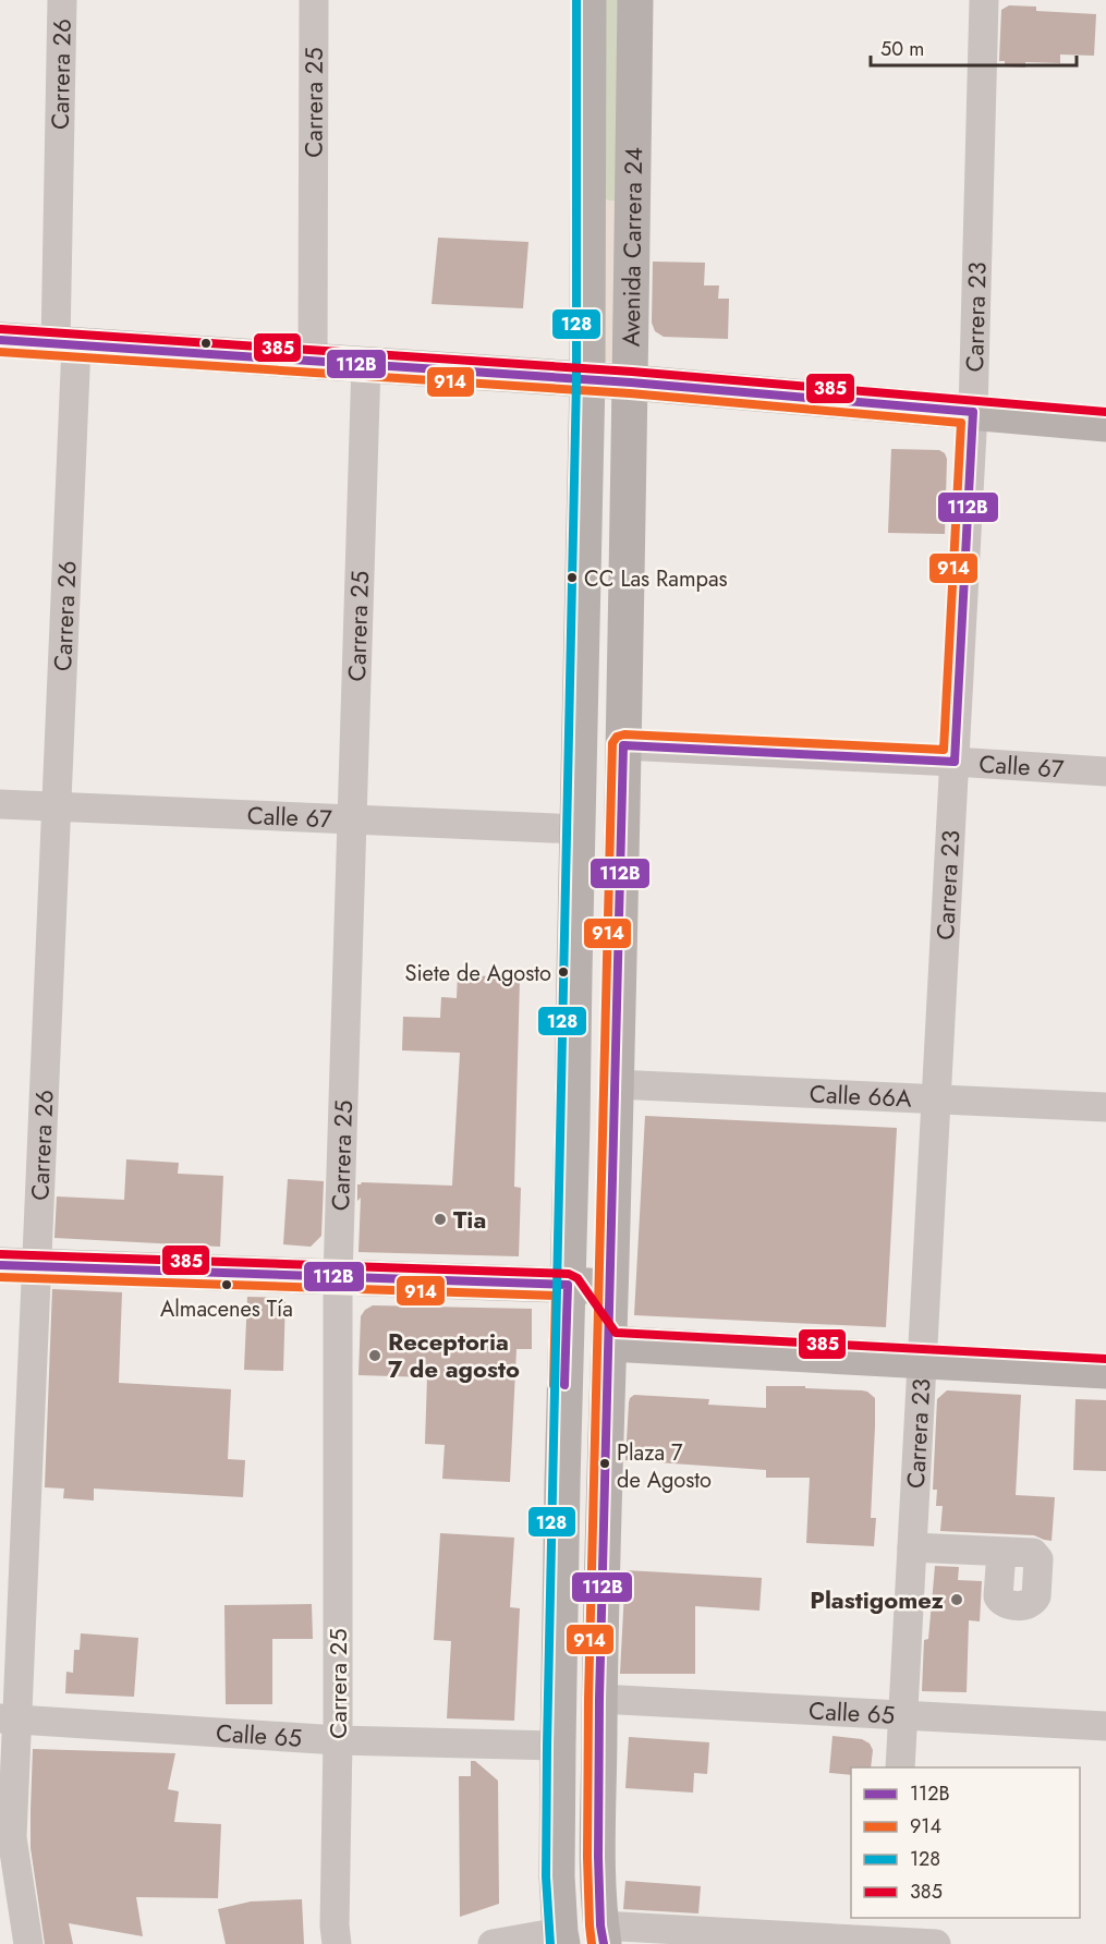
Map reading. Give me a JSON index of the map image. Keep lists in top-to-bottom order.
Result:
{
  "streets": {
    "main road": ["Avenida Carrera 24"],
    "street": [
      "Carrera 26",
      "Carrera 25",
      "Carrera 23",
      "Calle 67",
      "Calle 66A",
      "Calle 65"
    ]
  },
  "crossings": [
    ["Carrera 26", "Calle 67"],
    ["Carrera 26", "Calle 65"],
    ["Carrera 25", "Calle 67"],
    ["Carrera 25", "Calle 65"],
    ["Avenida Carrera 24", "Calle 67"],
    ["Avenida Carrera 24", "Calle 66A"],
    ["Avenida Carrera 24", "Calle 65"],
    ["Carrera 23", "Calle 67"],
    ["Carrera 23", "Calle 66A"],
    ["Carrera 23", "Calle 65"]
  ],
  "places": [
    "CC Las Rampas",
    "Siete de Agosto",
    "Tia",
    "Almacenes Tía",
    "Receptoria 7 de agosto",
    "Plaza 7 de Agosto",
    "Plastigomez"
  ],
  "lines": [
    "transit line 128",
    "transit line 385",
    "transit line 112B",
    "transit line 914"
  ],
  "legend": [
    "112B",
    "914",
    "128",
    "385"
  ],
  "scale_bar": "50 m"
}
